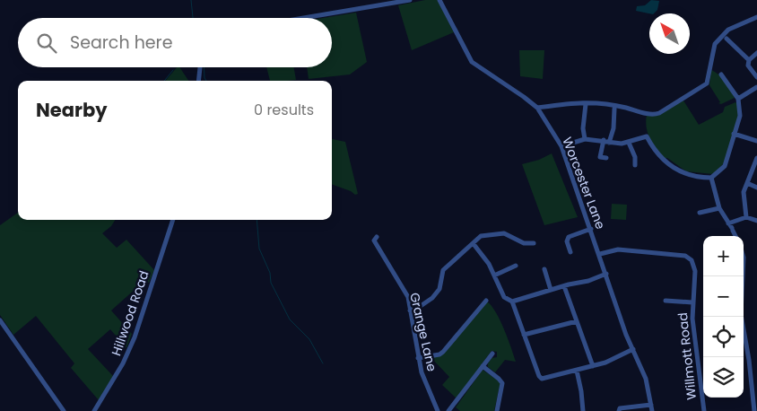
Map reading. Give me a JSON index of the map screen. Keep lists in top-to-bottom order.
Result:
{
  "streets": {
    "street": [
      "Worcester Lane",
      "Hillwood Road",
      "Grange Lane",
      "Willmott Road"
    ]
  },
  "crossings": [
    ["Worcester Lane", "Willmott Road"]
  ],
  "north": "top left",
  "page": {
    "search": "Search here",
    "heading": ["Nearby", "0 results"],
    "map_buttons": ["+", "−"]
  }
}
